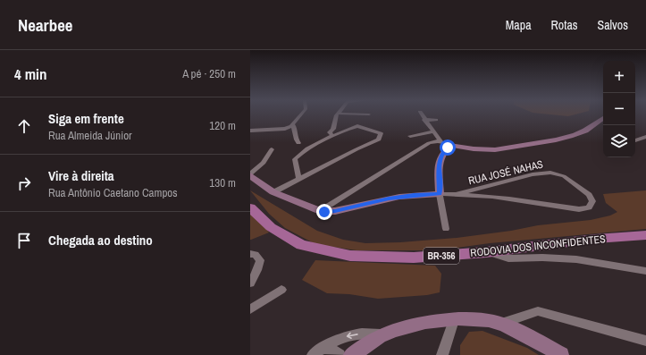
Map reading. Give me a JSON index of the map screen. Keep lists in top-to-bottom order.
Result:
{
  "streets": {
    "main road": ["RODOVIA DOS INCONFIDENTES", "BR-356"],
    "street": ["RUA JOSÉ NAHAS"]
  },
  "page": {
    "header": "Nearbee",
    "nav": ["Mapa", "Rotas", "Salvos"],
    "heading": ["4 min", "A pé · 250 m"],
    "map_buttons": ["+", "−"],
    "list": [
      ["Siga em frente", "Rua Almeida Júnior", "120 m"],
      ["Vire à direita", "Rua Antônio Caetano Campos", "130 m"],
      "Chegada ao destino"
    ]
  }
}
